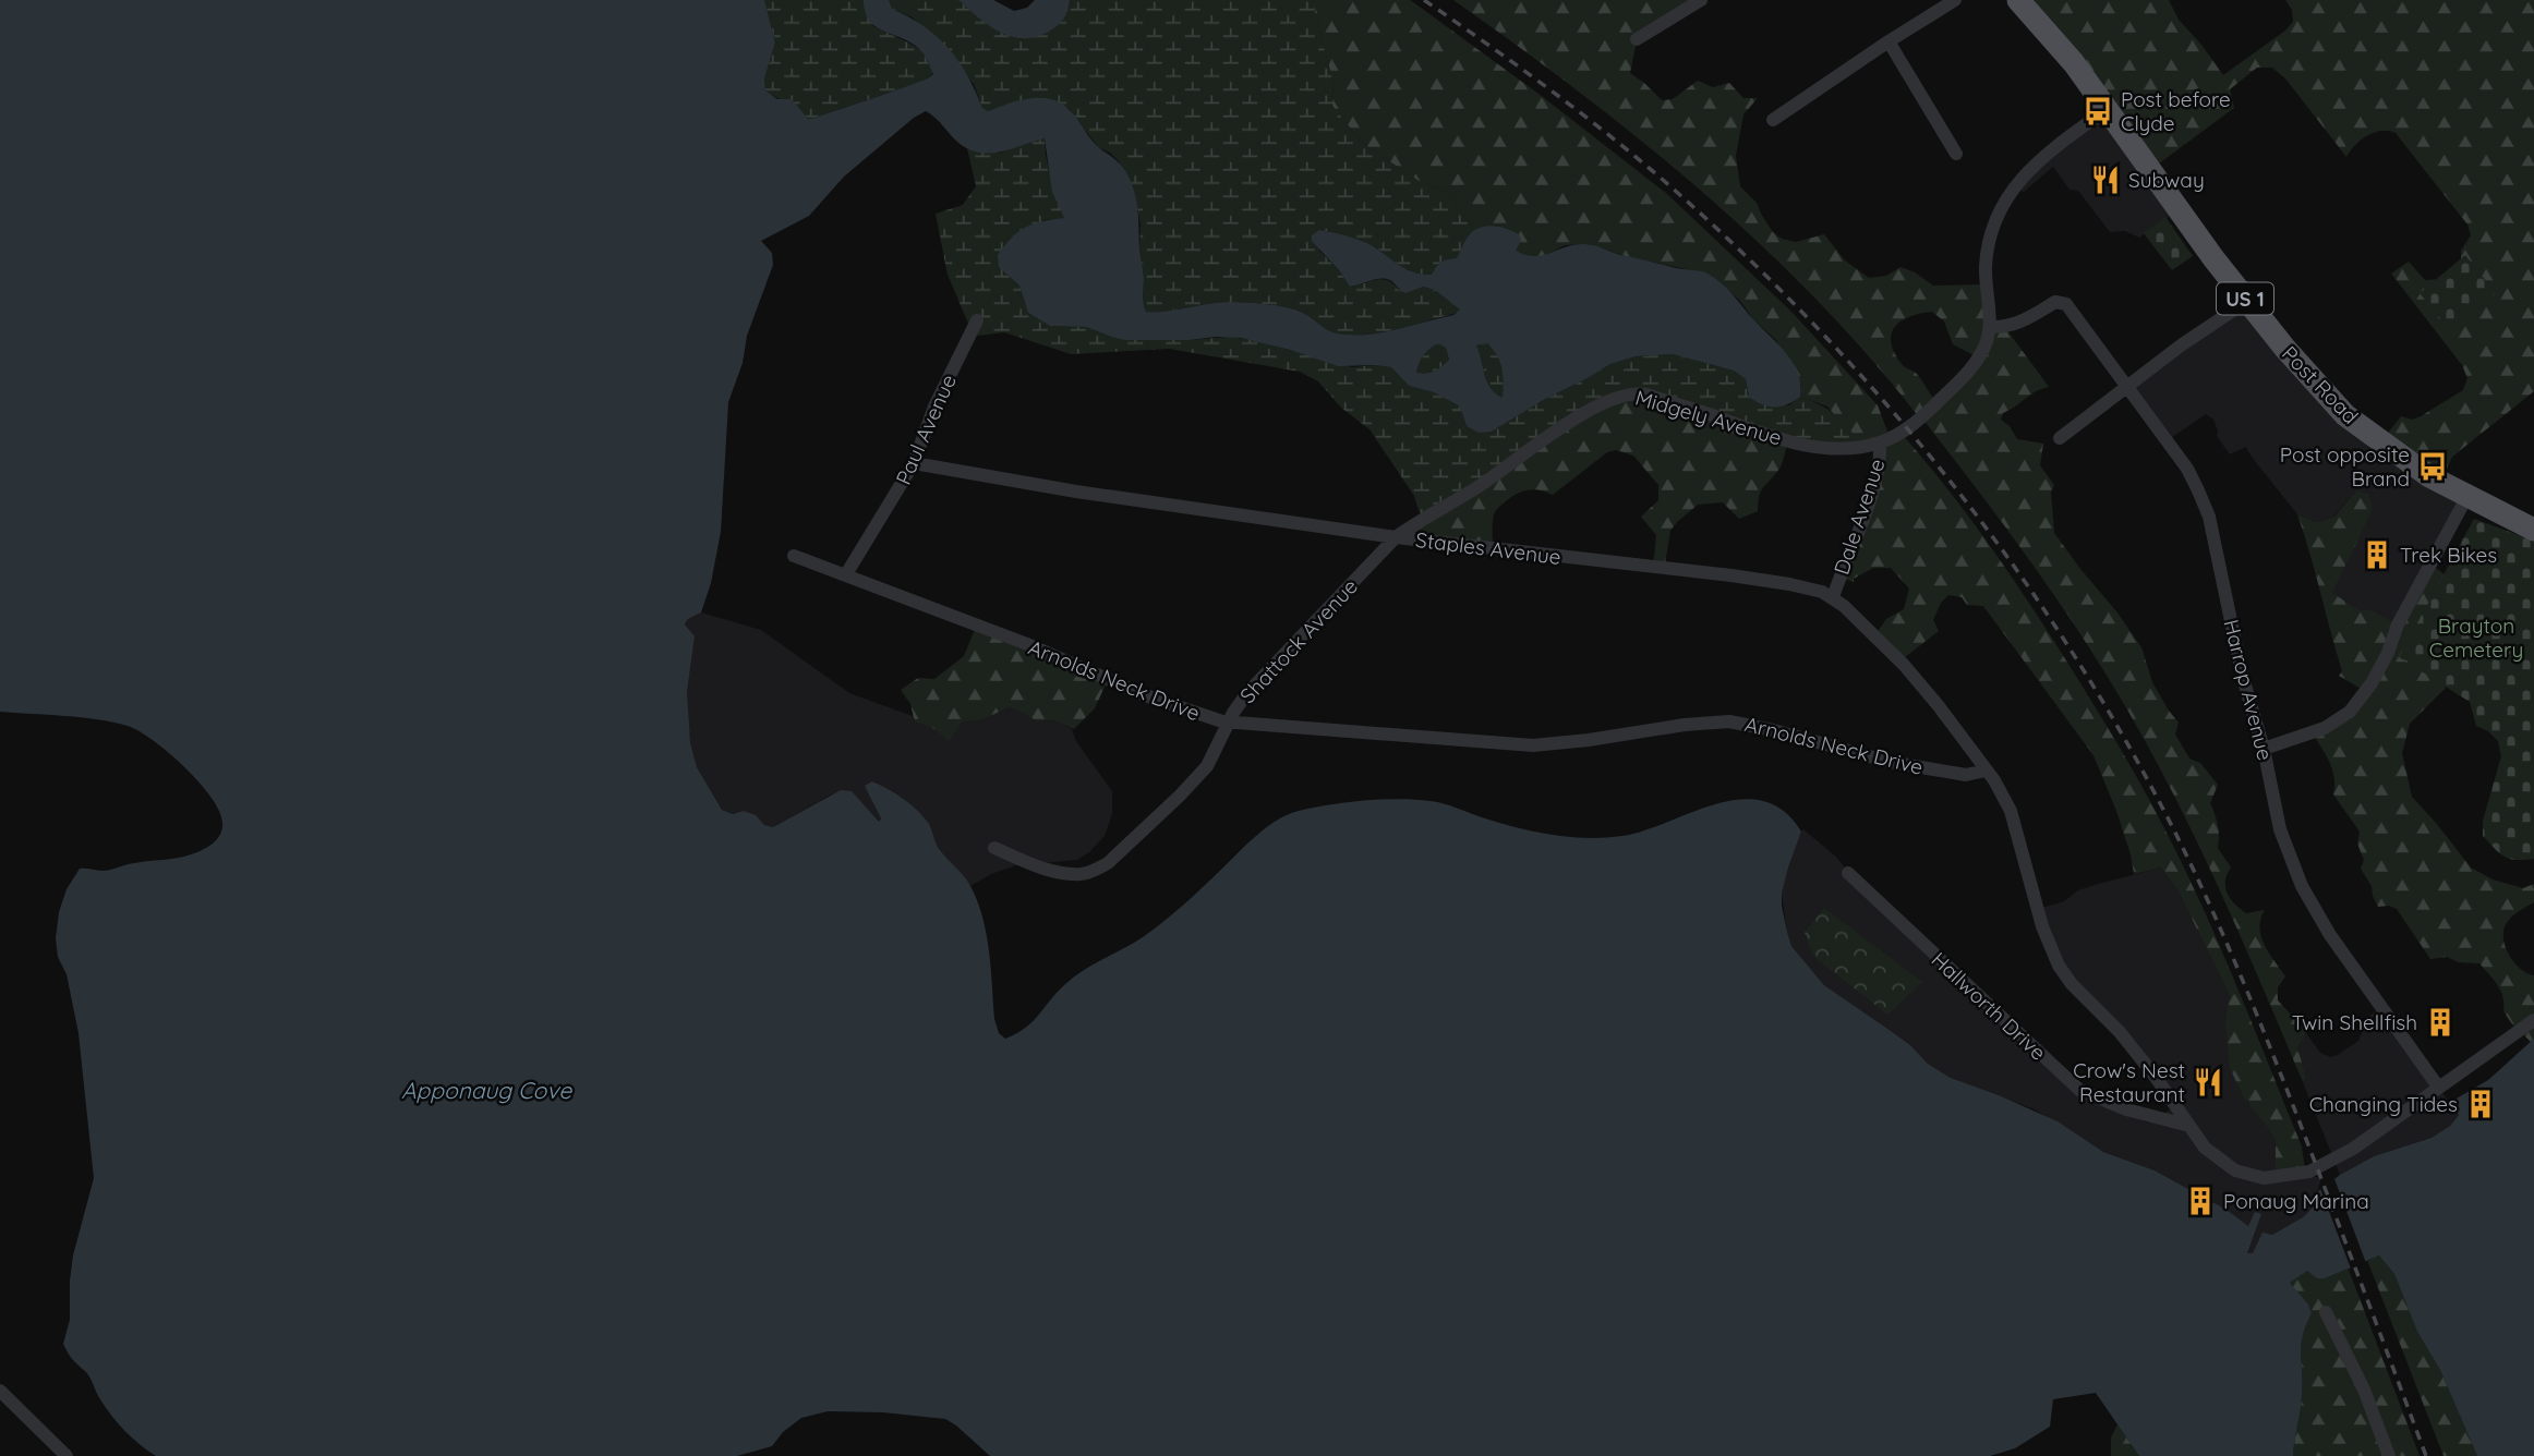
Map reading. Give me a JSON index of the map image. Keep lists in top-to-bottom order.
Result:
{
  "streets": {
    "main road": ["US 1", "Post Road"],
    "street": [
      "Midgely Avenue",
      "Paul Avenue",
      "Dale Avenue",
      "Staples Avenue",
      "Shattock Avenue",
      "Arnolds Neck Drive",
      "Harrop Avenue",
      "Hallworth Drive"
    ]
  },
  "crossings": [
    ["Midgely Avenue", "Dale Avenue"],
    ["Midgely Avenue", "Staples Avenue"],
    ["Midgely Avenue", "Shattock Avenue"],
    ["Paul Avenue", "Staples Avenue"],
    ["Paul Avenue", "Arnolds Neck Drive"],
    ["Dale Avenue", "Staples Avenue"],
    ["Dale Avenue", "Harrop Avenue"],
    ["Staples Avenue", "Shattock Avenue"],
    ["Staples Avenue", "Arnolds Neck Drive"],
    ["Shattock Avenue", "Arnolds Neck Drive"]
  ],
  "water": ["Apponaug Cove"],
  "parks": ["Brayton Cemetery"],
  "places": {
    "bus stop": ["Post before Clyde", "Post opposite Brand"],
    "restaurant": ["Subway", "Crow's Nest Restaurant"],
    "building": [
      "Trek Bikes",
      "Twin Shellfish",
      "Changing Tides",
      "Ponaug Marina"
    ]
  }
}
